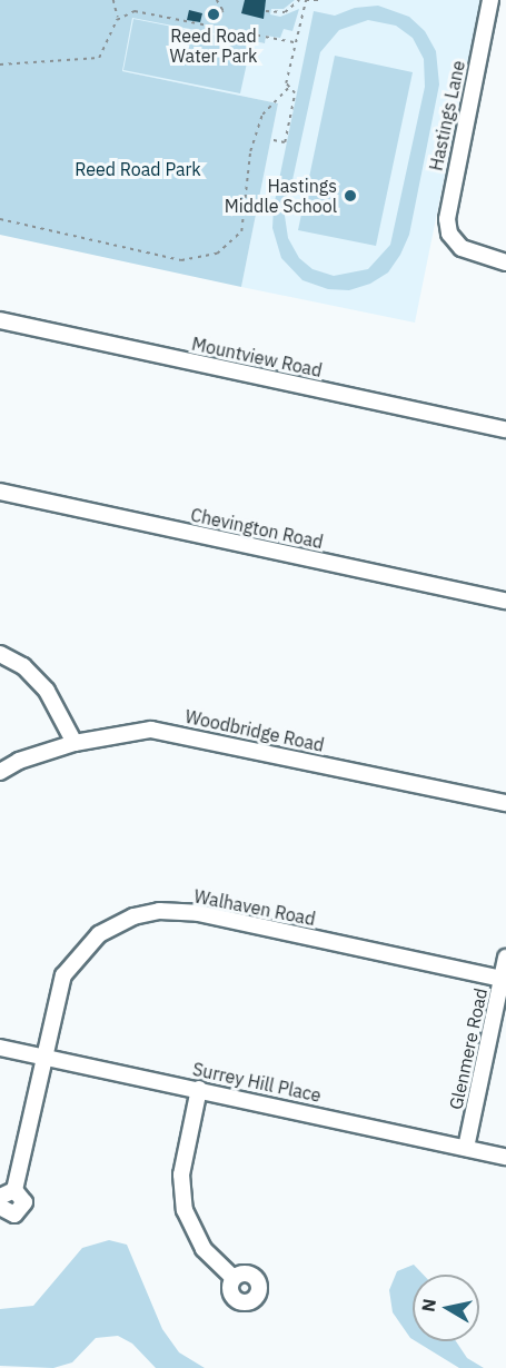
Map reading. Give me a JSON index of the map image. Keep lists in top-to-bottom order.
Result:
{
  "streets": {
    "street": [
      "Hastings Lane",
      "Mountview Road",
      "Chevington Road",
      "Woodbridge Road",
      "Walhaven Road",
      "Glenmere Road",
      "Surrey Hill Place"
    ]
  },
  "crossings": [
    ["Walhaven Road", "Glenmere Road"],
    ["Walhaven Road", "Surrey Hill Place"],
    ["Glenmere Road", "Surrey Hill Place"]
  ],
  "parks": ["Reed Road Park"],
  "places": ["Reed Road Water Park", "Hastings Middle School"],
  "north": "left"
}
